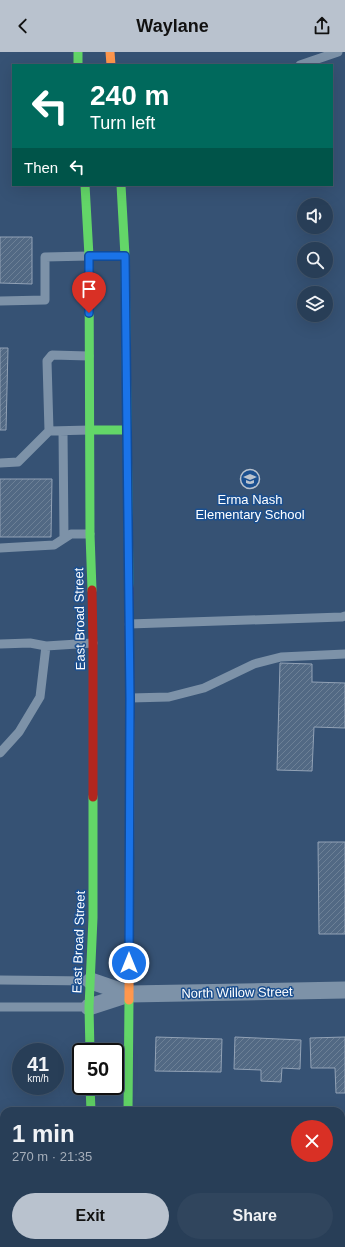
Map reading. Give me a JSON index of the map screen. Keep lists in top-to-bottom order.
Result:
{
  "streets": {
    "main road": ["East Broad Street"],
    "street": ["North Willow Street"]
  },
  "crossings": [
    ["East Broad Street", "North Willow Street"]
  ],
  "places": {
    "school or university": ["Erma Nash Elementary School"]
  },
  "page": {
    "header": "Waylane",
    "turn": ["240 m", "Turn left"],
    "then": "Then",
    "speed": "41 km/h",
    "limit": "50",
    "heading": ["1 min", "270 m · 21:35"],
    "buttons": ["Exit", "Share"]
  }
}
